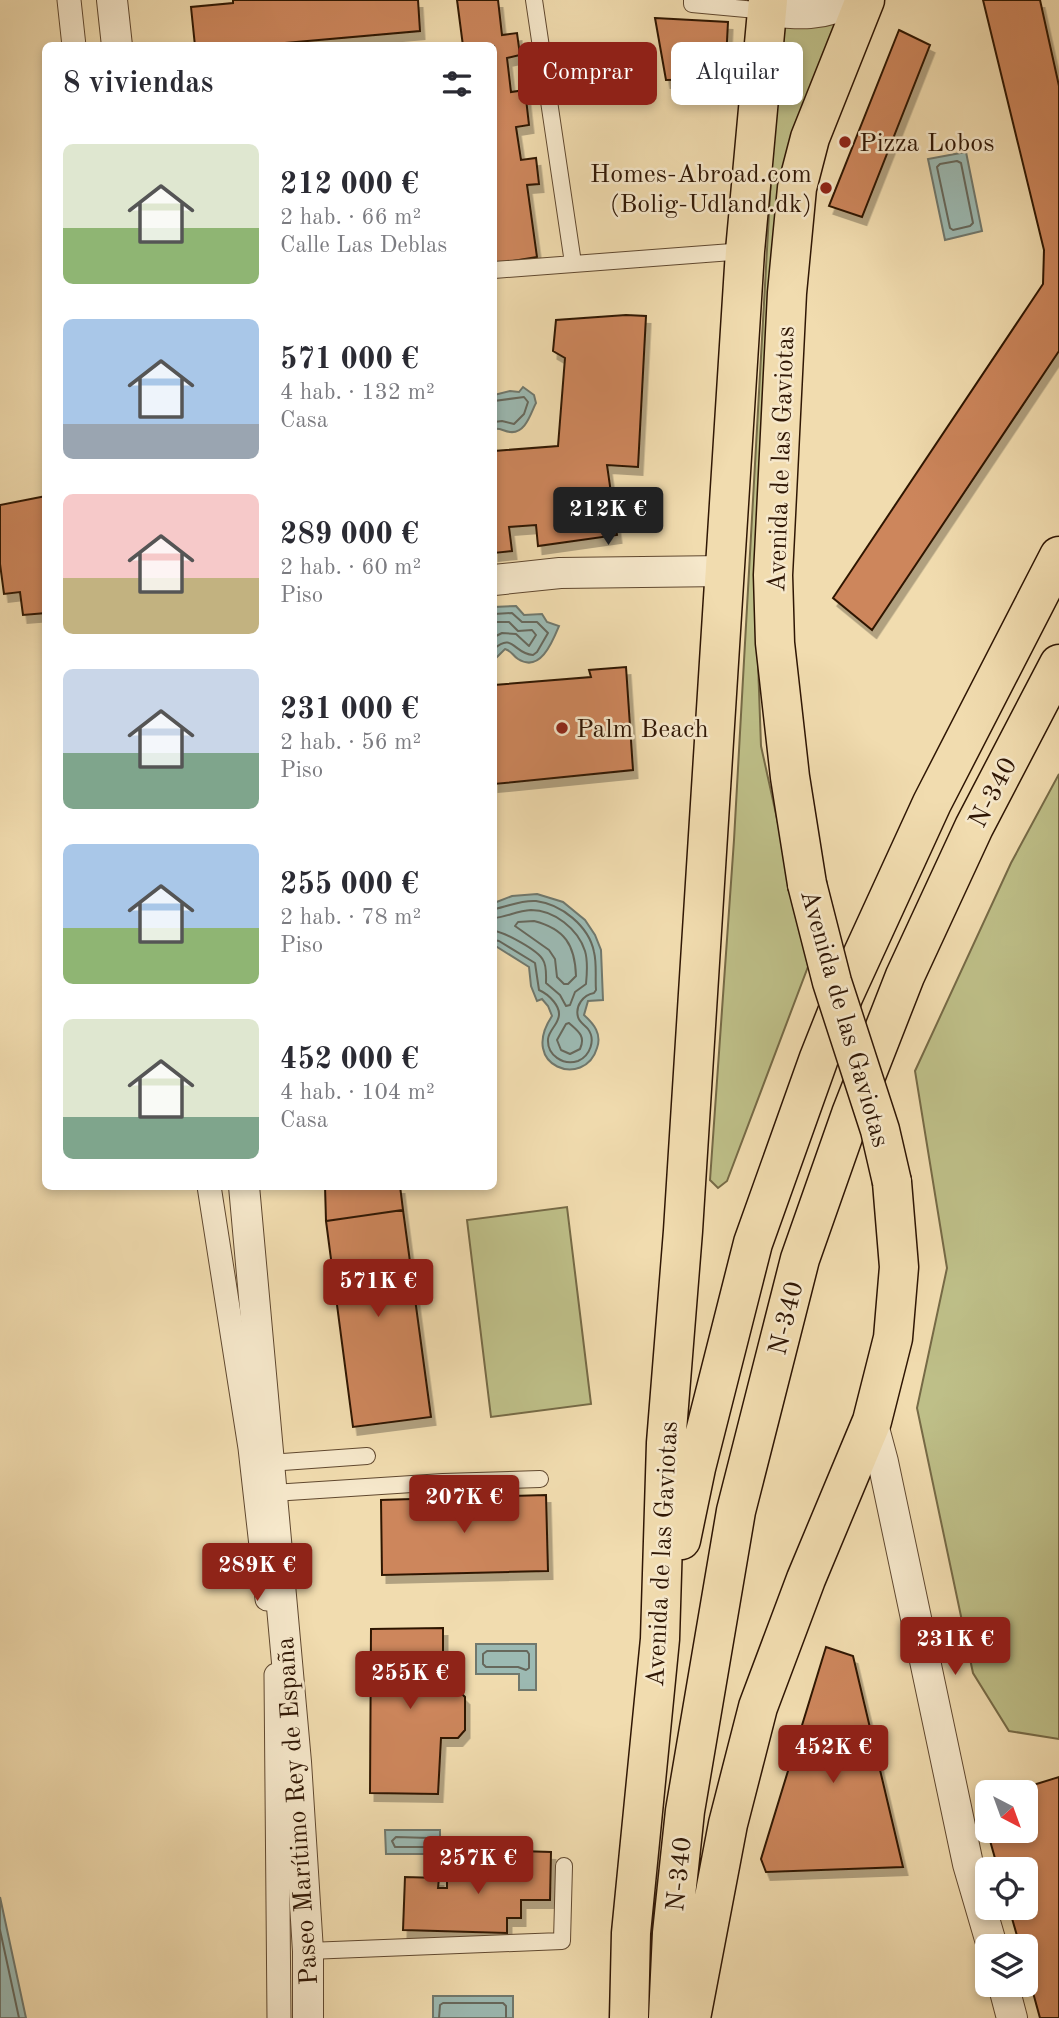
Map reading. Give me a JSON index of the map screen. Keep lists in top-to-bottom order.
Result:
{
  "streets": {
    "main road": ["Avenida de las Gaviotas", "N-340"],
    "street": ["Paseo Marítimo Rey de España"]
  },
  "crossings": [
    ["Avenida de las Gaviotas", "N-340"]
  ],
  "places": ["Pizza Lobos", "Homes-Abroad.com (Bolig-Udland.dk)", "Palm Beach"],
  "north": "bottom right",
  "page": {
    "chip": ["Comprar", "Alquilar"],
    "heading": "8 viviendas",
    "list": [
      {
        "name": "212 000 €",
        "note": "2 hab. · 66 m² · Calle Las Deblas"
      },
      {
        "name": "571 000 €",
        "note": "4 hab. · 132 m² · Casa"
      },
      {
        "name": "289 000 €",
        "note": "2 hab. · 60 m² · Piso"
      },
      {
        "name": "231 000 €",
        "note": "2 hab. · 56 m² · Piso"
      },
      {
        "name": "255 000 €",
        "note": "2 hab. · 78 m² · Piso"
      },
      {
        "name": "452 000 €",
        "note": "4 hab. · 104 m² · Casa"
      }
    ],
    "price": [
      "212K €",
      "571K €",
      "207K €",
      "289K €",
      "231K €",
      "255K €",
      "452K €",
      "257K €"
    ]
  }
}
